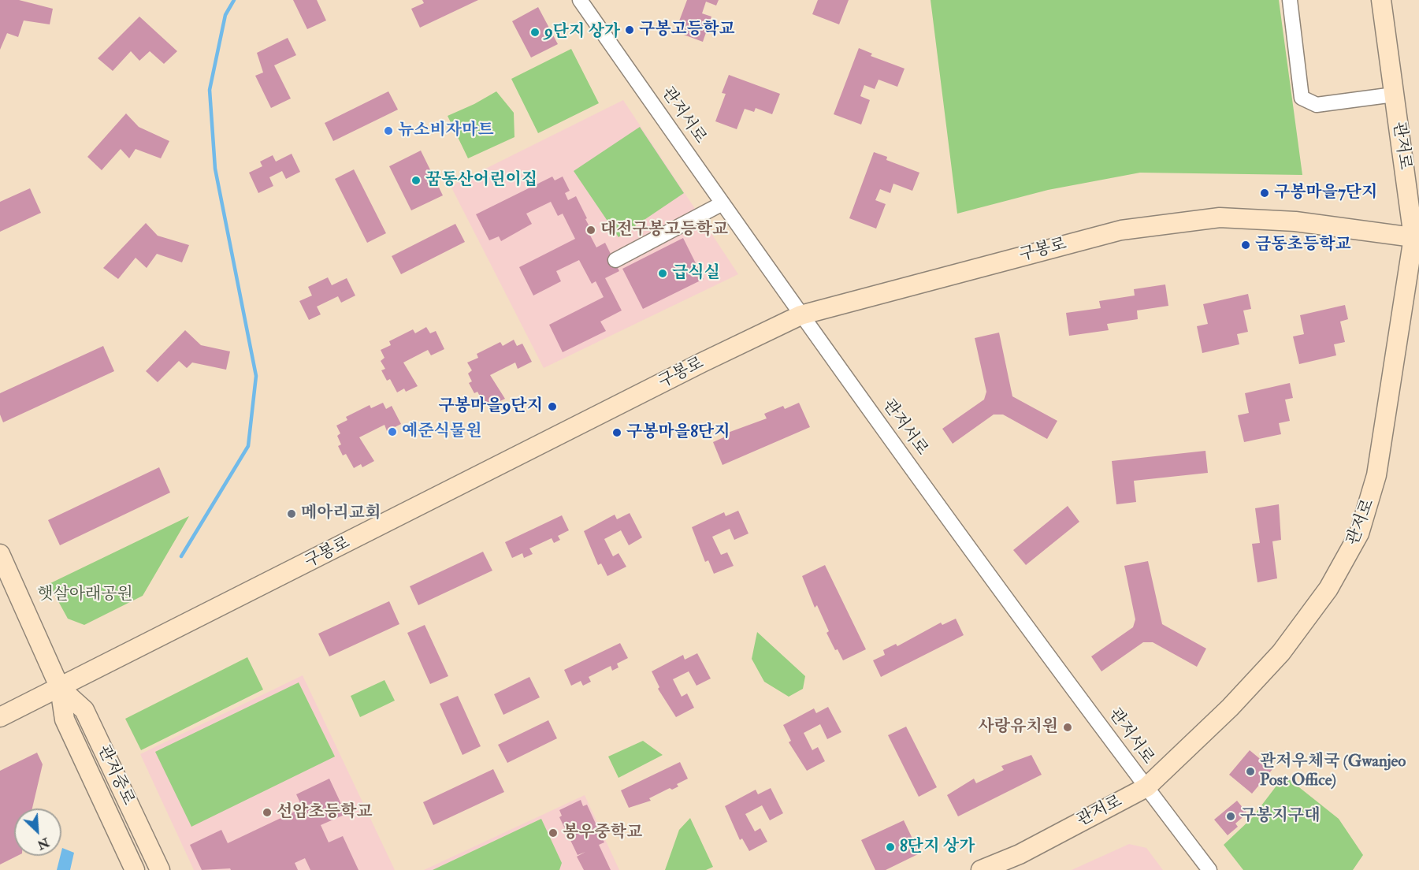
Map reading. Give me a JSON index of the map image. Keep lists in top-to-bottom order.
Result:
{
  "streets": {
    "street": [
      "관저서로",
      "관저로",
      "구봉로",
      "관저중로"
    ]
  },
  "crossings": [
    ["관저서로", "관저로"],
    ["관저서로", "구봉로"],
    ["관저로", "구봉로"],
    ["구봉로", "관저중로"]
  ],
  "parks": ["햇살아래공원"],
  "places": [
    "구봉고등학교",
    "9단지 상가",
    "뉴소비자마트",
    "꿈동산어린이집",
    "구봉마을7단지",
    "대전구봉고등학교",
    "금동초등학교",
    "급식실",
    "구봉마을9단지",
    "예준식물원",
    "구봉마을8단지",
    "메아리교회",
    "사랑유치원",
    "관저우체국 (Gwanjeo Post Office)",
    "선암초등학교",
    "구봉지구대",
    "봉우중학교",
    "8단지 상가"
  ],
  "north": "bottom right"
}
